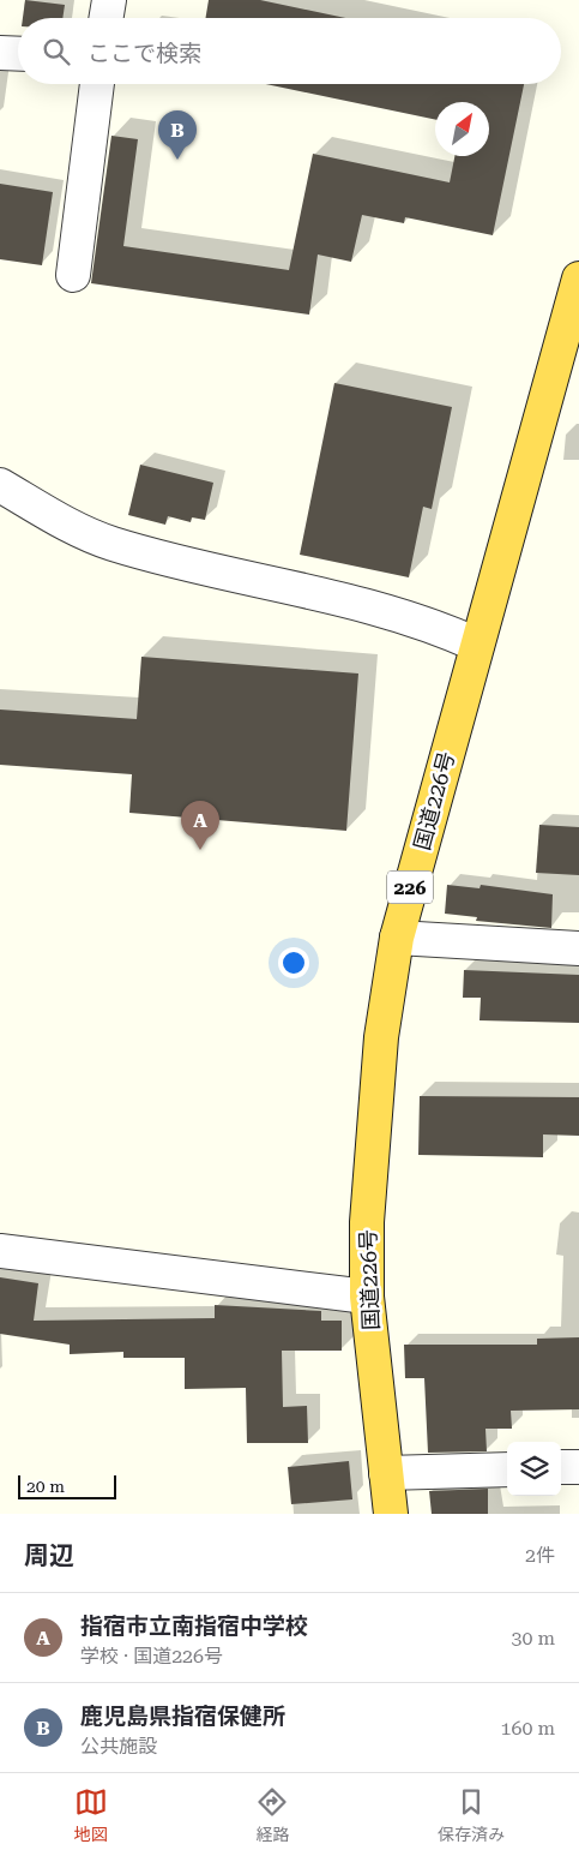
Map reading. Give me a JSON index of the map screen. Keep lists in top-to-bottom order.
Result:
{
  "streets": {
    "highway": ["国道226号", "226"]
  },
  "scale_bar": "20 m",
  "north": "top right",
  "page": {
    "search": "ここで検索",
    "pins": ["B", "A"],
    "scale": "20 m",
    "heading": ["周辺", "2件"],
    "list": [
      {
        "mark": "A",
        "name": "指宿市立南指宿中学校",
        "note": "学校 · 国道226号",
        "value": "30 m"
      },
      {
        "mark": "B",
        "name": "鹿児島県指宿保健所",
        "note": "公共施設",
        "value": "160 m"
      }
    ],
    "nav": ["地図", "経路", "保存済み"]
  }
}
